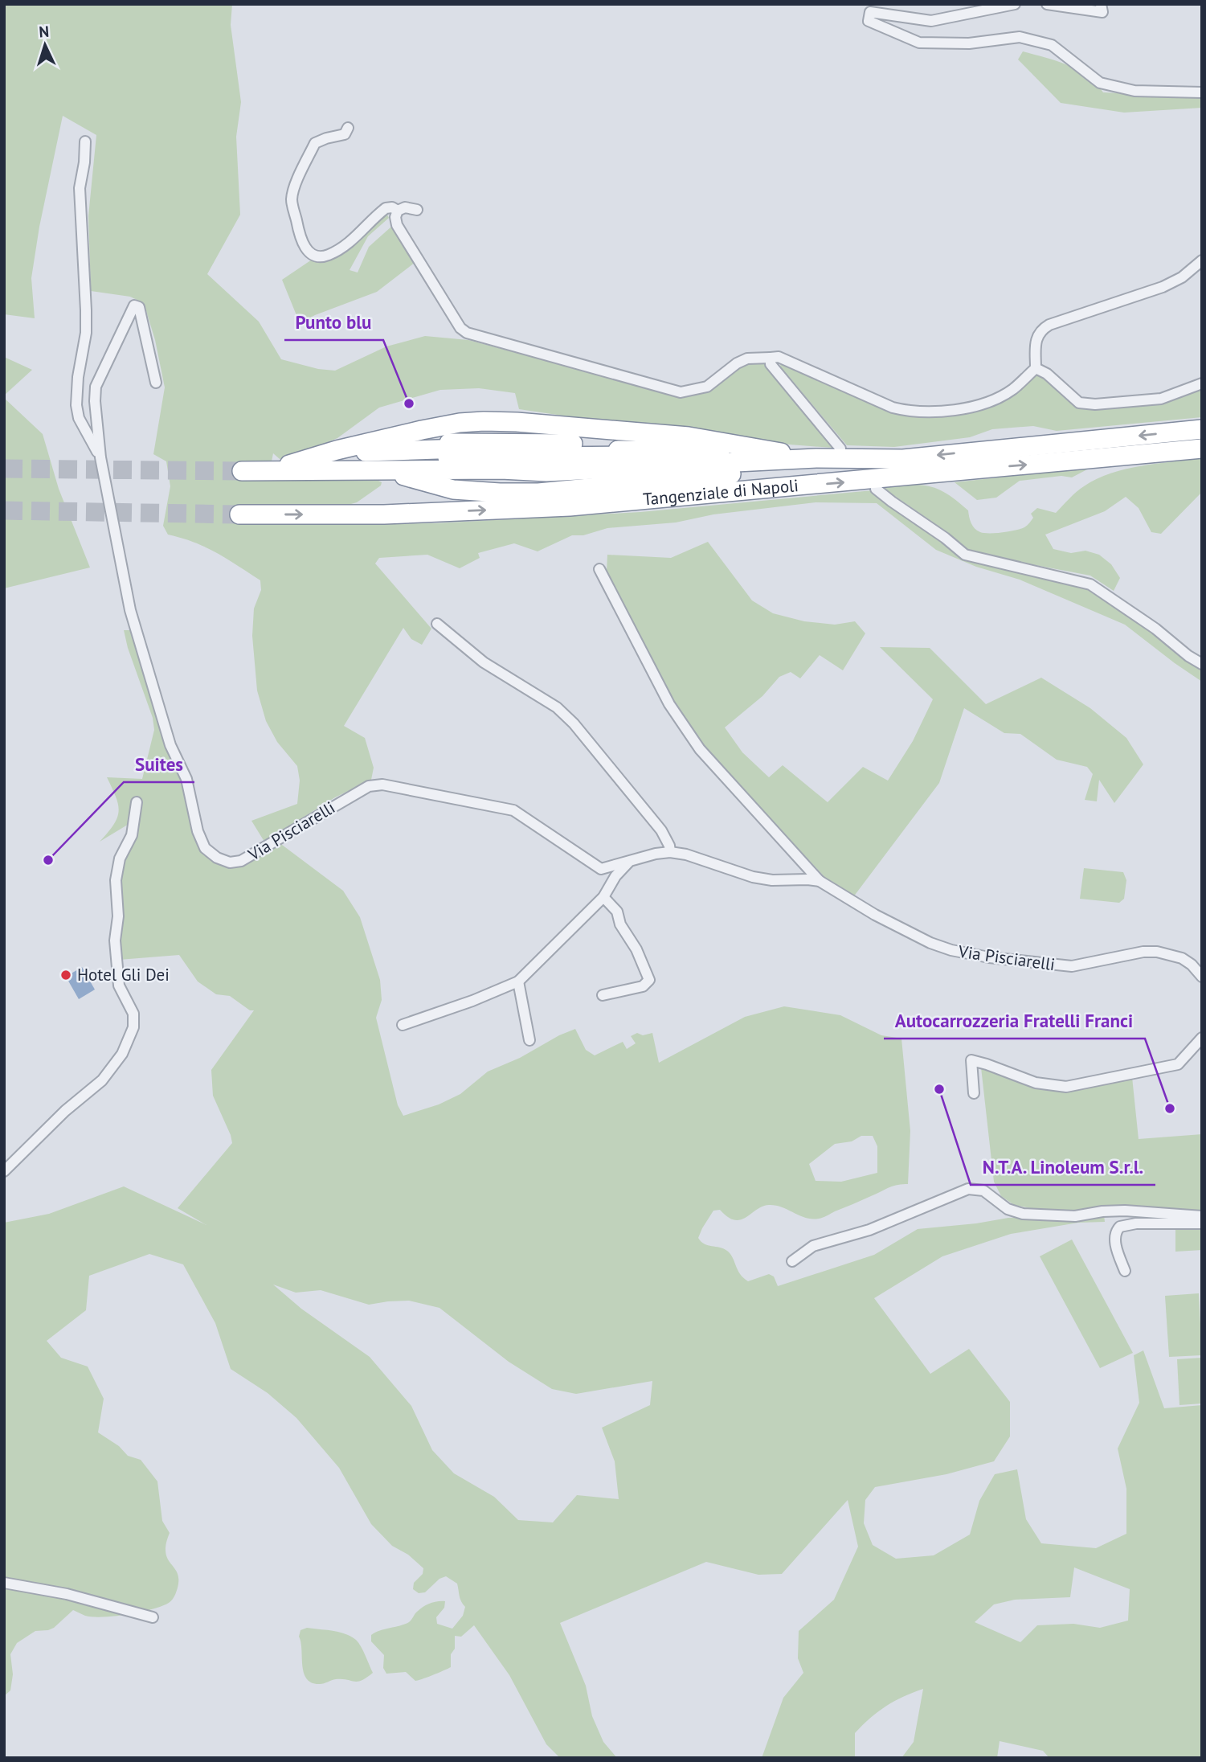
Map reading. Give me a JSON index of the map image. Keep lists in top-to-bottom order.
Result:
{
  "streets": {
    "highway": ["Tangenziale di Napoli"],
    "street": ["Via Pisciarelli"]
  },
  "places": [
    "Punto blu",
    "Suites",
    "Hotel Gli Dei",
    "N.T.A. Linoleum S.r.l.",
    "Autocarrozzeria Fratelli Franci"
  ],
  "north": "top"
}
